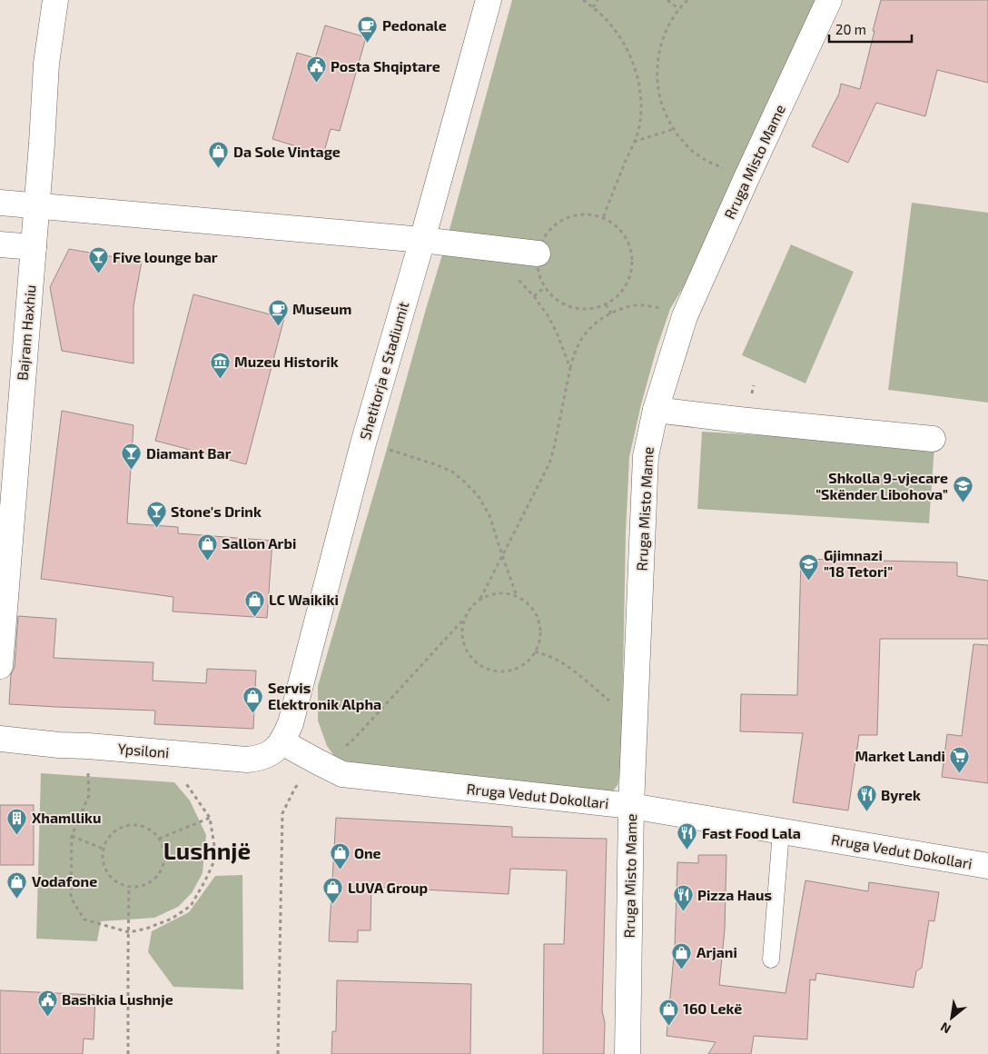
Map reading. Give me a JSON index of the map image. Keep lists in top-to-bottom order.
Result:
{
  "streets": {
    "street": [
      "Rruga Misto Mame",
      "Bajram Haxhiu",
      "Shetitorja e Stadiumit",
      "Ypsiloni",
      "Rruga Vedut Dokollari"
    ]
  },
  "crossings": [
    ["Rruga Misto Mame", "Rruga Vedut Dokollari"],
    ["Shetitorja e Stadiumit", "Ypsiloni"],
    ["Shetitorja e Stadiumit", "Rruga Vedut Dokollari"],
    ["Ypsiloni", "Rruga Vedut Dokollari"]
  ],
  "districts": ["Lushnjë"],
  "places": {
    "cafe": ["Pedonale", "Museum"],
    "public building": ["Posta Shqiptare", "Bashkia Lushnje"],
    "shop": [
      "Da Sole Vintage",
      "Sallon Arbi",
      "LC Waikiki",
      "Servis Elektronik Alpha",
      "One",
      "Vodafone",
      "LUVA Group",
      "Arjani",
      "160 Lekë"
    ],
    "bar": ["Five lounge bar", "Diamant Bar", "Stone's Drink"],
    "museum": ["Muzeu Historik"],
    "school or university": ["Shkolla 9-vjecare \"Skënder Libohova\"", "Gjimnazi \"18 Tetori\""],
    "supermarket": ["Market Landi"],
    "restaurant": ["Byrek", "Fast Food Lala", "Pizza Haus"],
    "building": ["Xhamlliku"]
  },
  "scale_bar": "20 m",
  "north": "bottom left"
}
